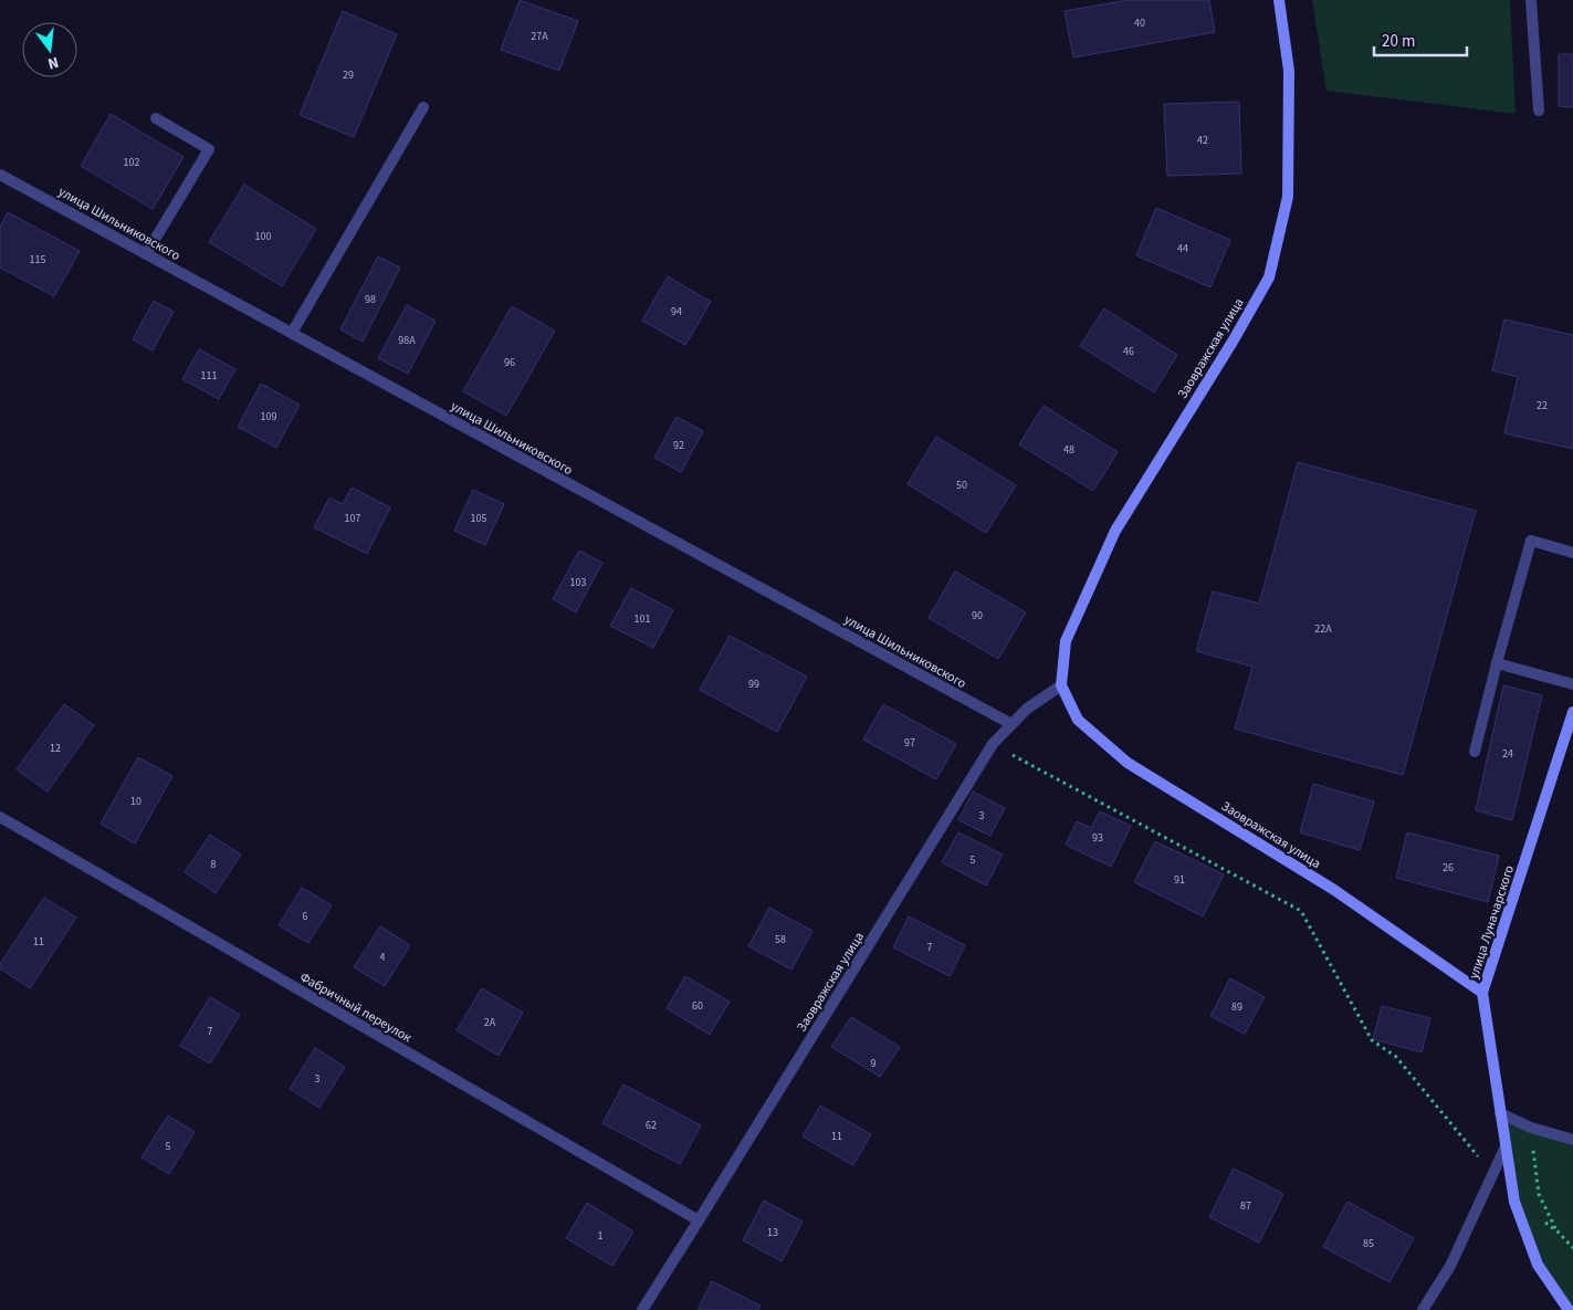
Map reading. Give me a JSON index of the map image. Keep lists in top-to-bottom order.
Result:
{
  "streets": {
    "main road": ["Заовражская улица", "улица Луначарского"],
    "street": ["улица Шильниковского", "Фабричный переулок"]
  },
  "crossings": [
    ["улица Шильниковского", "Заовражская улица"],
    ["Заовражская улица", "улица Луначарского"],
    ["Заовражская улица", "Фабричный переулок"]
  ],
  "house_numbers": [
    "40",
    "27А",
    "29",
    "42",
    "102",
    "100",
    "44",
    "115",
    "98",
    "94",
    "98А",
    "46",
    "96",
    "111",
    "22",
    "109",
    "92",
    "48",
    "50",
    "107",
    "105",
    "103",
    "90",
    "101",
    "22А",
    "99",
    "97",
    "12",
    "24",
    "10",
    "3",
    "93",
    "5",
    "8",
    "26",
    "91",
    "6",
    "58",
    "11",
    "7",
    "4",
    "60",
    "89",
    "2А",
    "7",
    "9",
    "3",
    "62",
    "11",
    "5",
    "87",
    "13",
    "1",
    "85"
  ],
  "scale_bar": "20 m",
  "north": "bottom"
}
